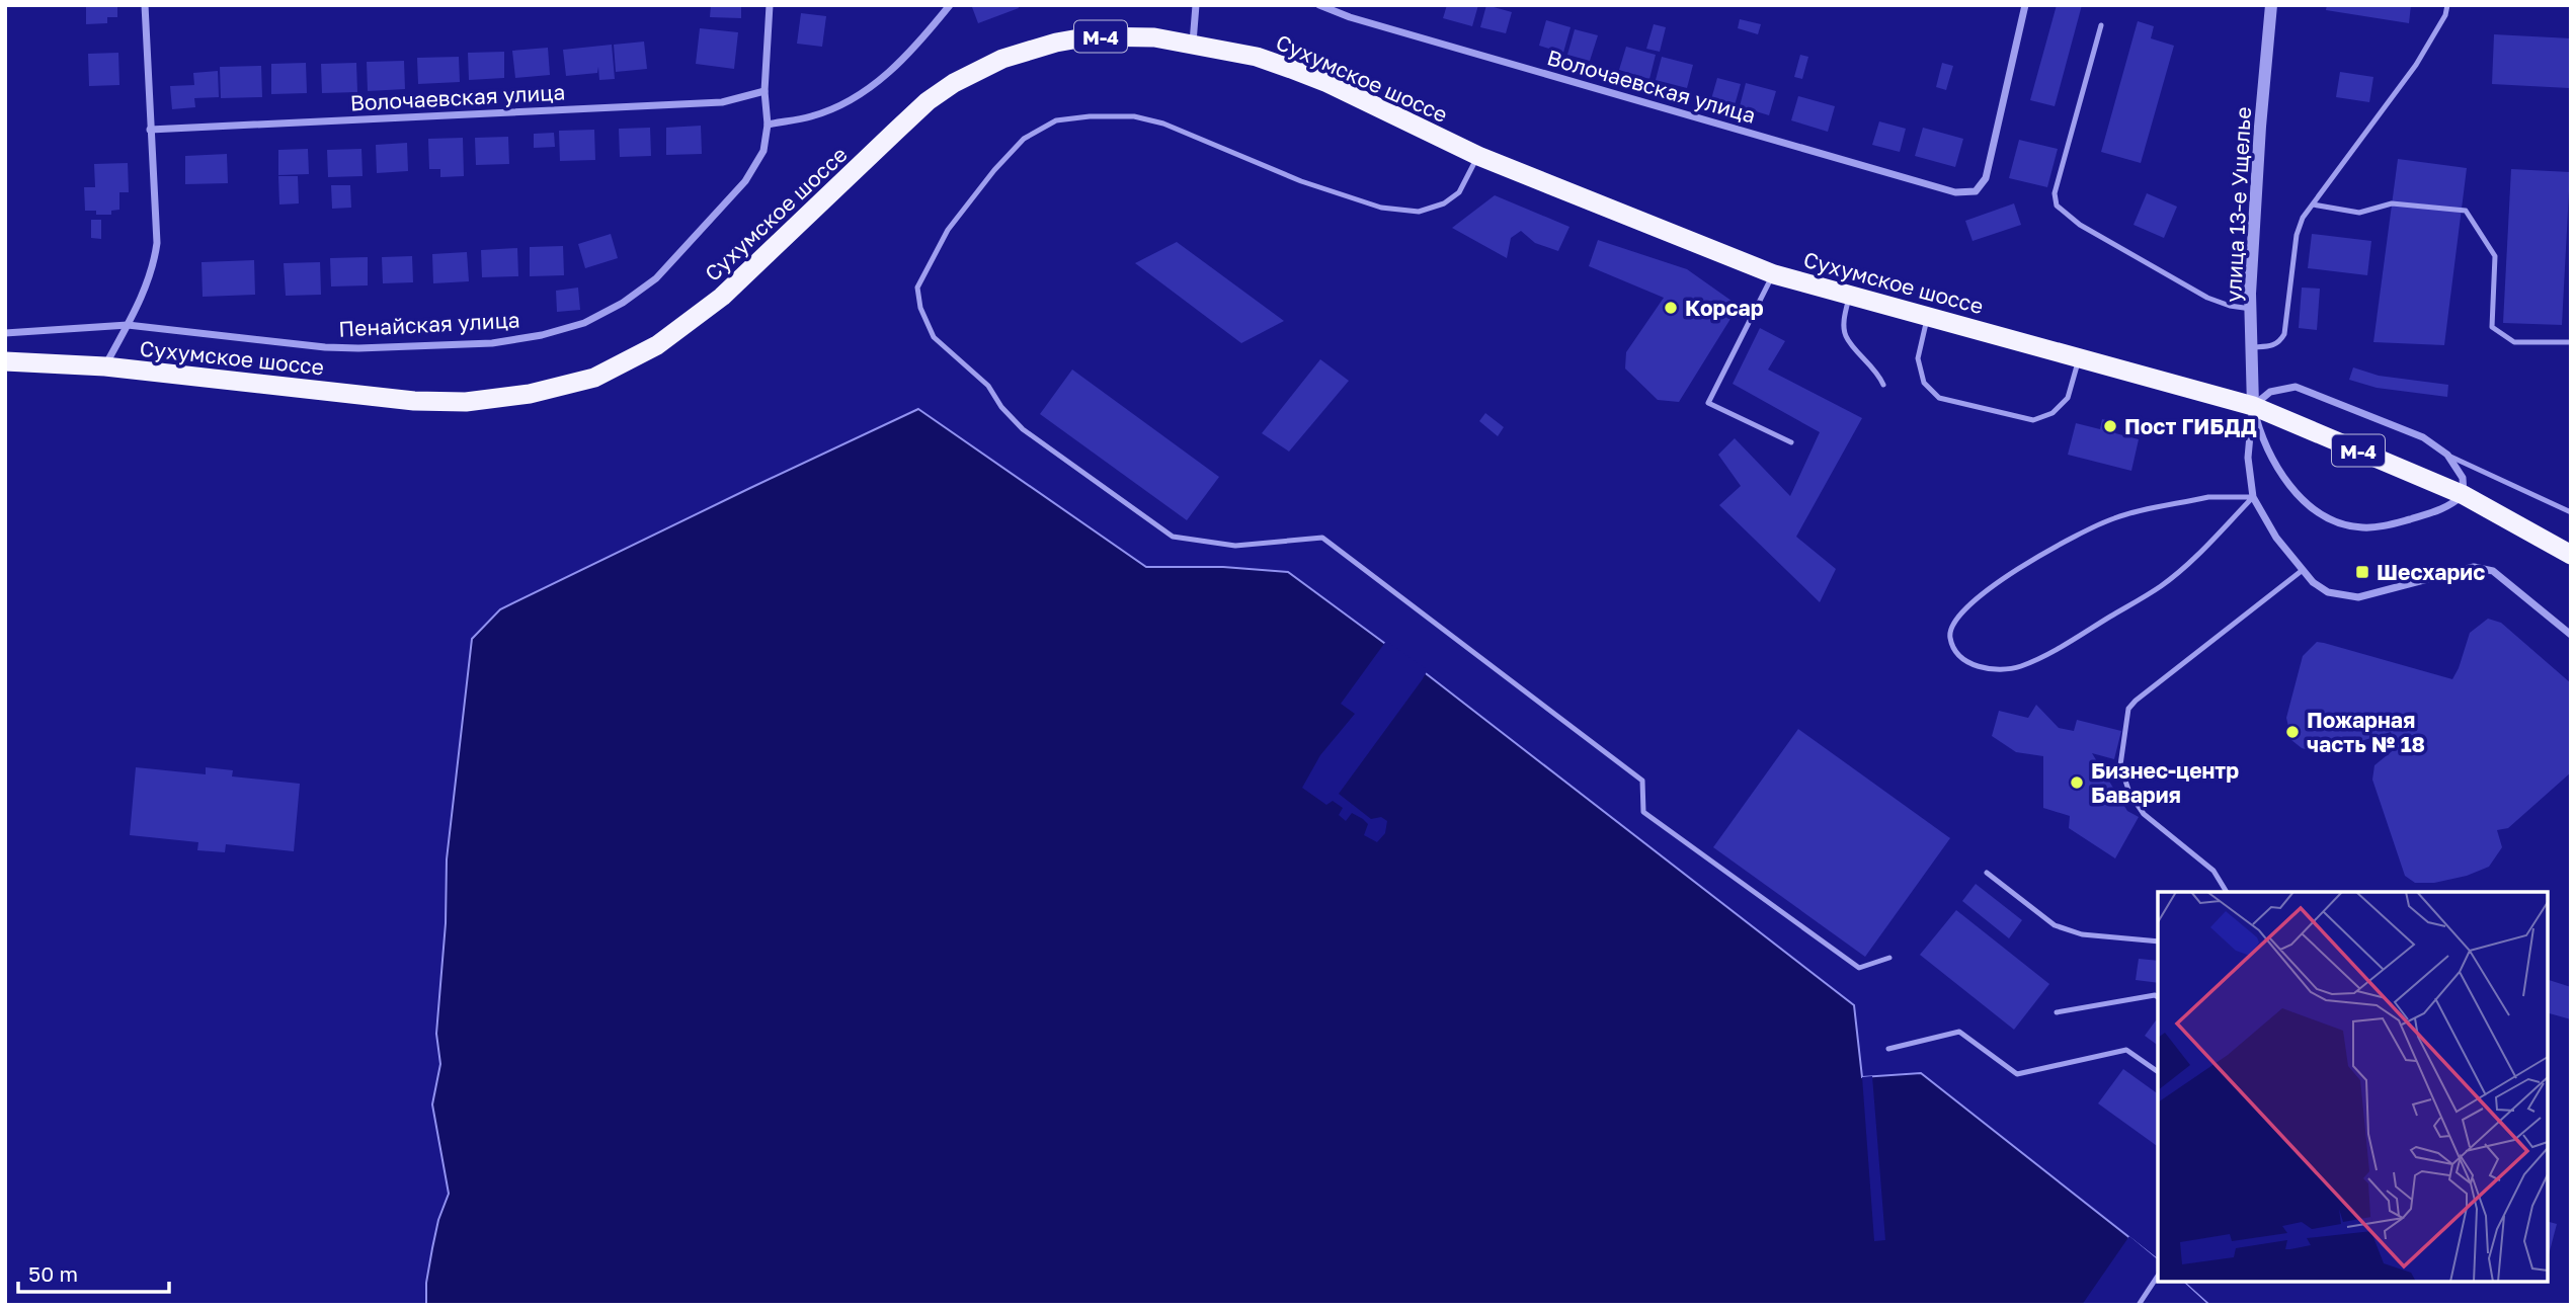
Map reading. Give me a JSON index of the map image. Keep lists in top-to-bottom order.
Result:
{
  "streets": {
    "highway": ["М-4", "Сухумское шоссе"],
    "street": ["Волочаевская улица", "улица 13-е Ущелье", "Пенайская улица"]
  },
  "crossings": [
    ["М-4", "Сухумское шоссе"],
    ["Сухумское шоссе", "улица 13-е Ущелье"],
    ["Волочаевская улица", "Пенайская улица"]
  ],
  "places": {
    "other": [
      "Корсар",
      "Пост ГИБДД",
      "Пожарная часть № 18",
      "Бизнес-центр Бавария"
    ],
    "transit": ["Шесхарис"]
  },
  "scale_bar": "50 m"
}
